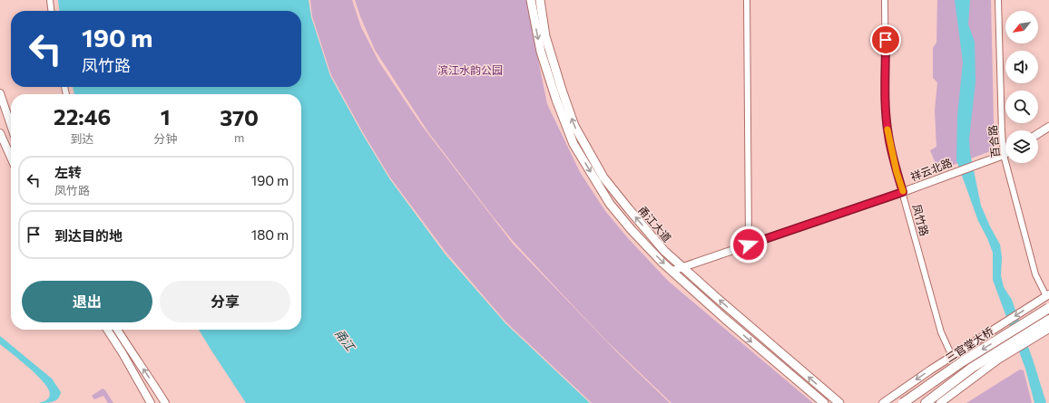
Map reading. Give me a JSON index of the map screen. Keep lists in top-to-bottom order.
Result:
{
  "streets": {
    "main road": ["甬江大道", "三官堂大桥"],
    "street": ["百合路", "祥云北路", "凤竹路"]
  },
  "crossings": [
    ["百合路", "祥云北路"],
    ["祥云北路", "凤竹路"],
    ["祥云北路", "甬江大道"]
  ],
  "water": ["甬江"],
  "parks": ["滨江水韵公园"],
  "north": "bottom left",
  "page": {
    "turn": ["190 m", "凤竹路"],
    "eta": [
      "22:46",
      "到达",
      "1",
      "分钟",
      "370",
      "m"
    ],
    "list": [
      {
        "name": "左转",
        "note": "凤竹路",
        "value": "190 m"
      },
      {
        "name": "到达目的地",
        "value": "180 m"
      }
    ],
    "buttons": ["退出", "分享"]
  }
}
